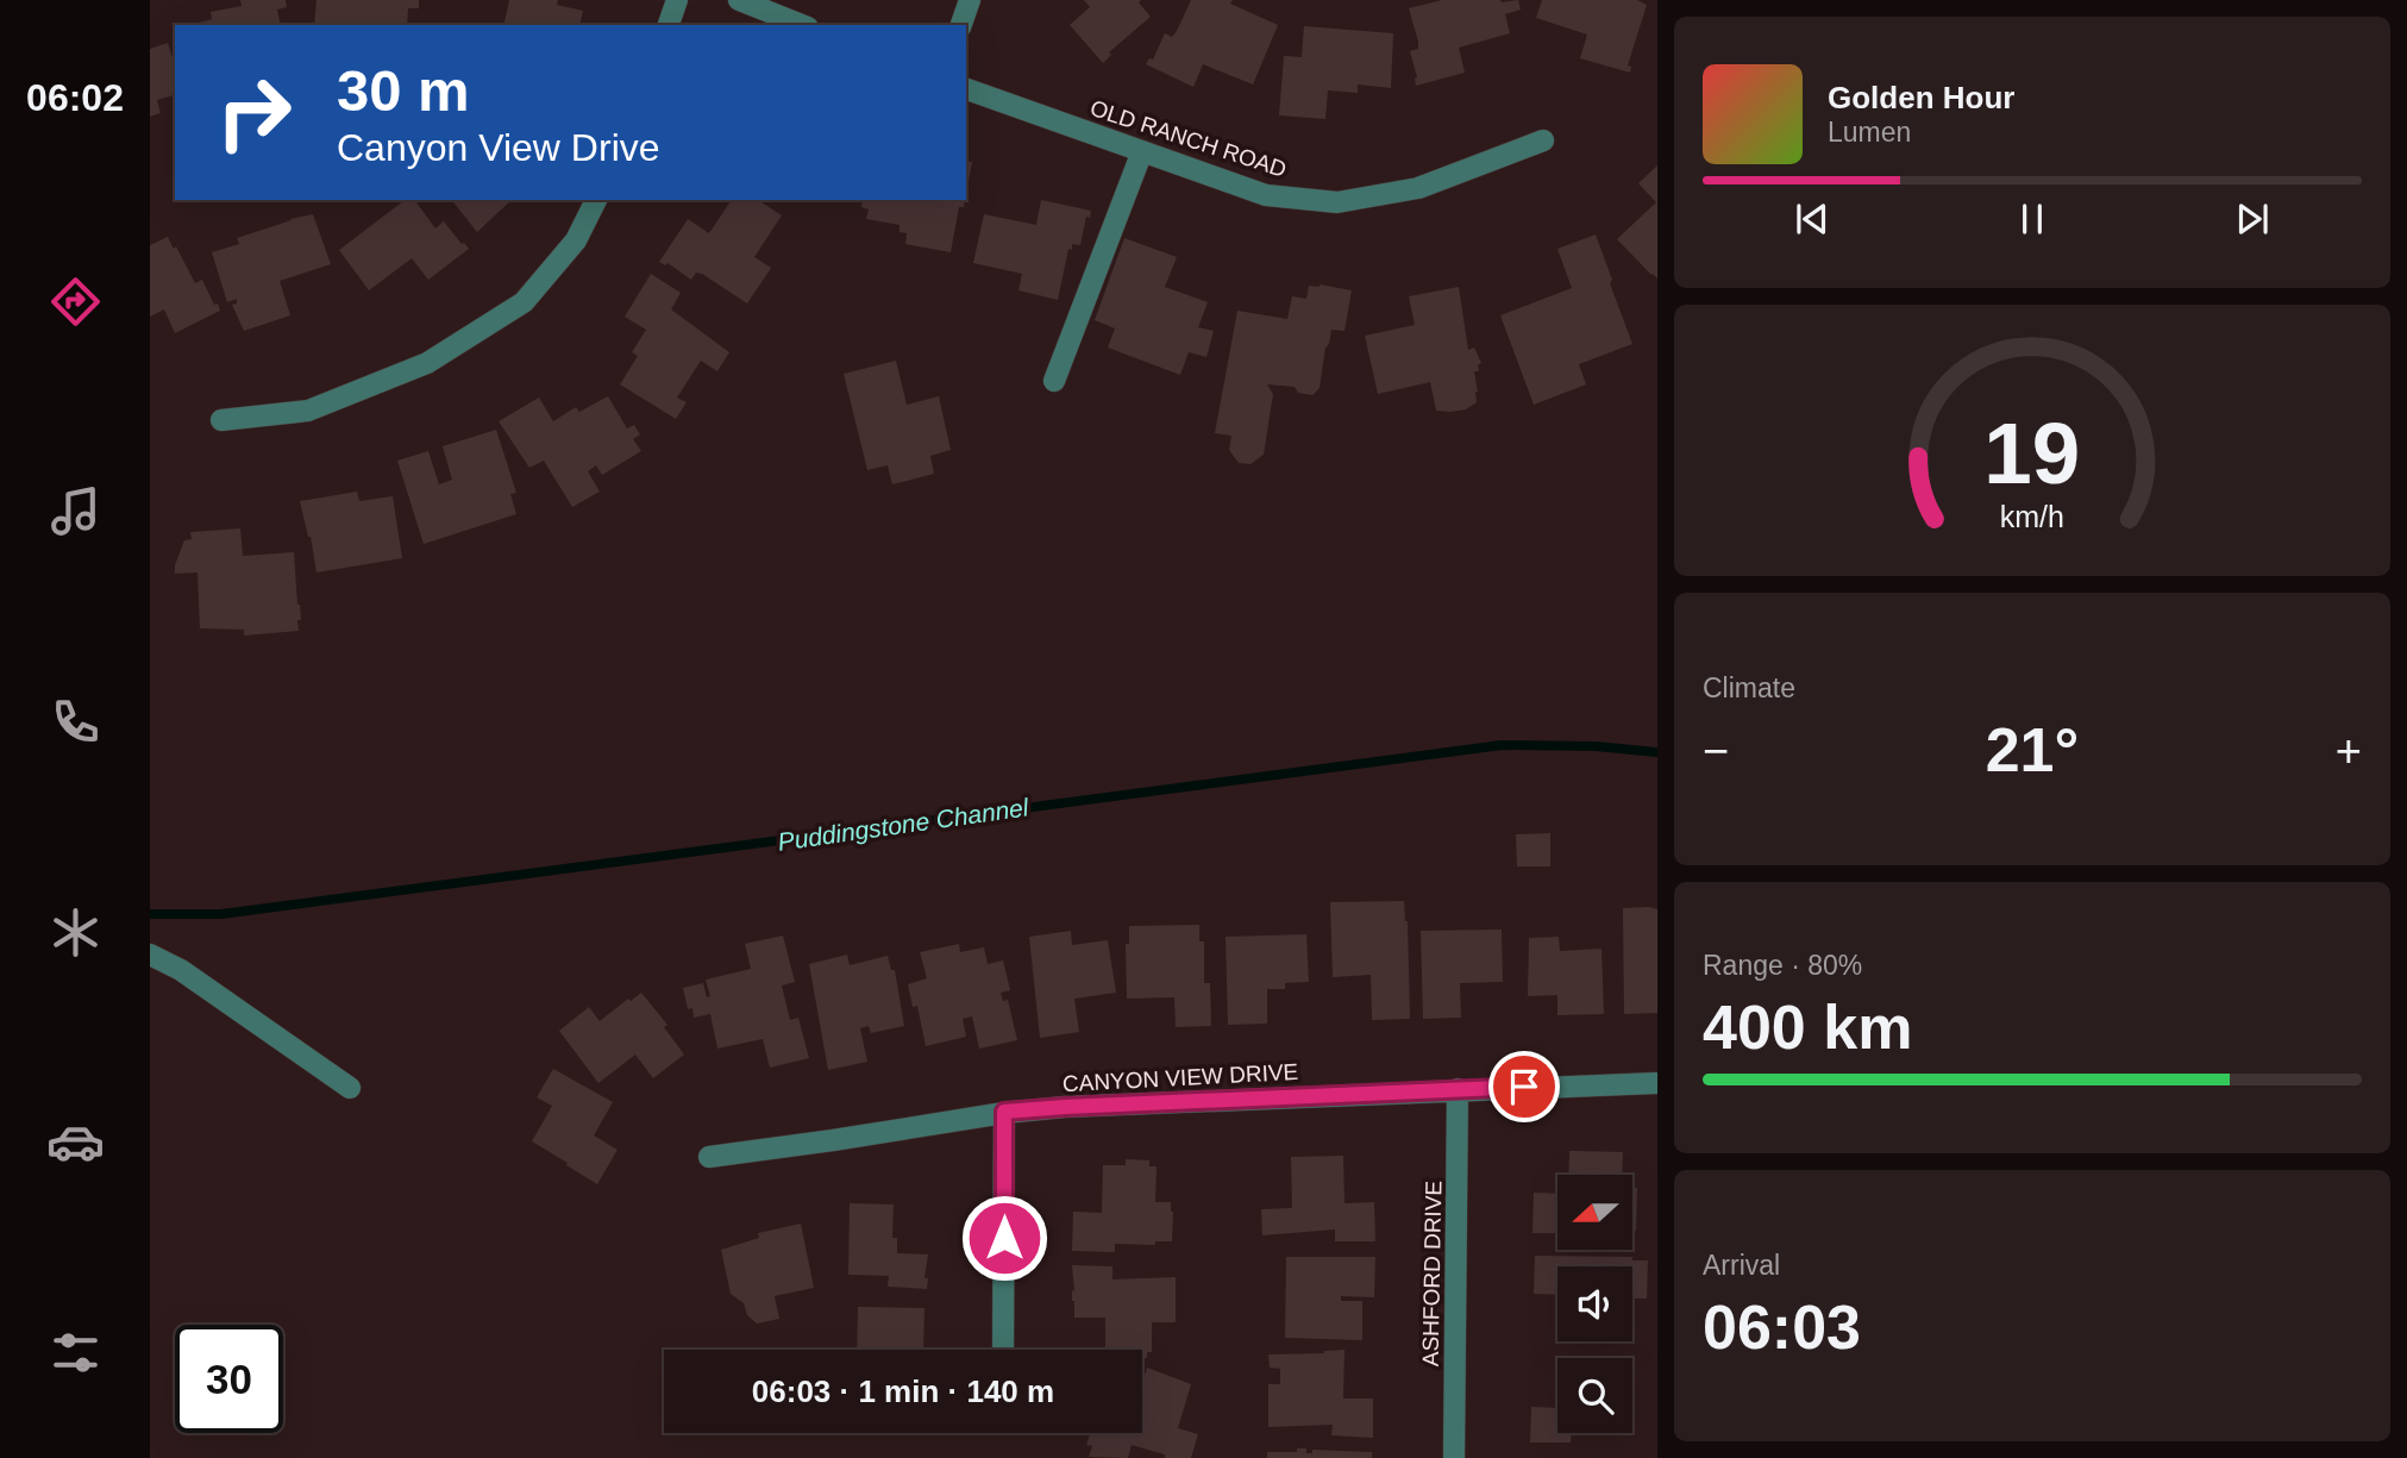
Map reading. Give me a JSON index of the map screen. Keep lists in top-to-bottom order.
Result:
{
  "streets": {
    "street": ["OLD RANCH ROAD", "CANYON VIEW DRIVE", "ASHFORD DRIVE"]
  },
  "crossings": [
    ["CANYON VIEW DRIVE", "ASHFORD DRIVE"]
  ],
  "water": ["Puddingstone Channel"],
  "north": "left",
  "page": {
    "tabs": "06:02",
    "turn": ["30 m", "Canyon View Drive"],
    "song": ["Golden Hour", "Lumen"],
    "tile": [
      "Climate",
      ["Range · 80%", "400 km"],
      ["Arrival", "06:03"]
    ],
    "heat": ["−", "21°", "+"],
    "limit": "30",
    "trip": "06:03 · 1 min · 140 m",
    "gauge": ["19", "km/h"]
  }
}
